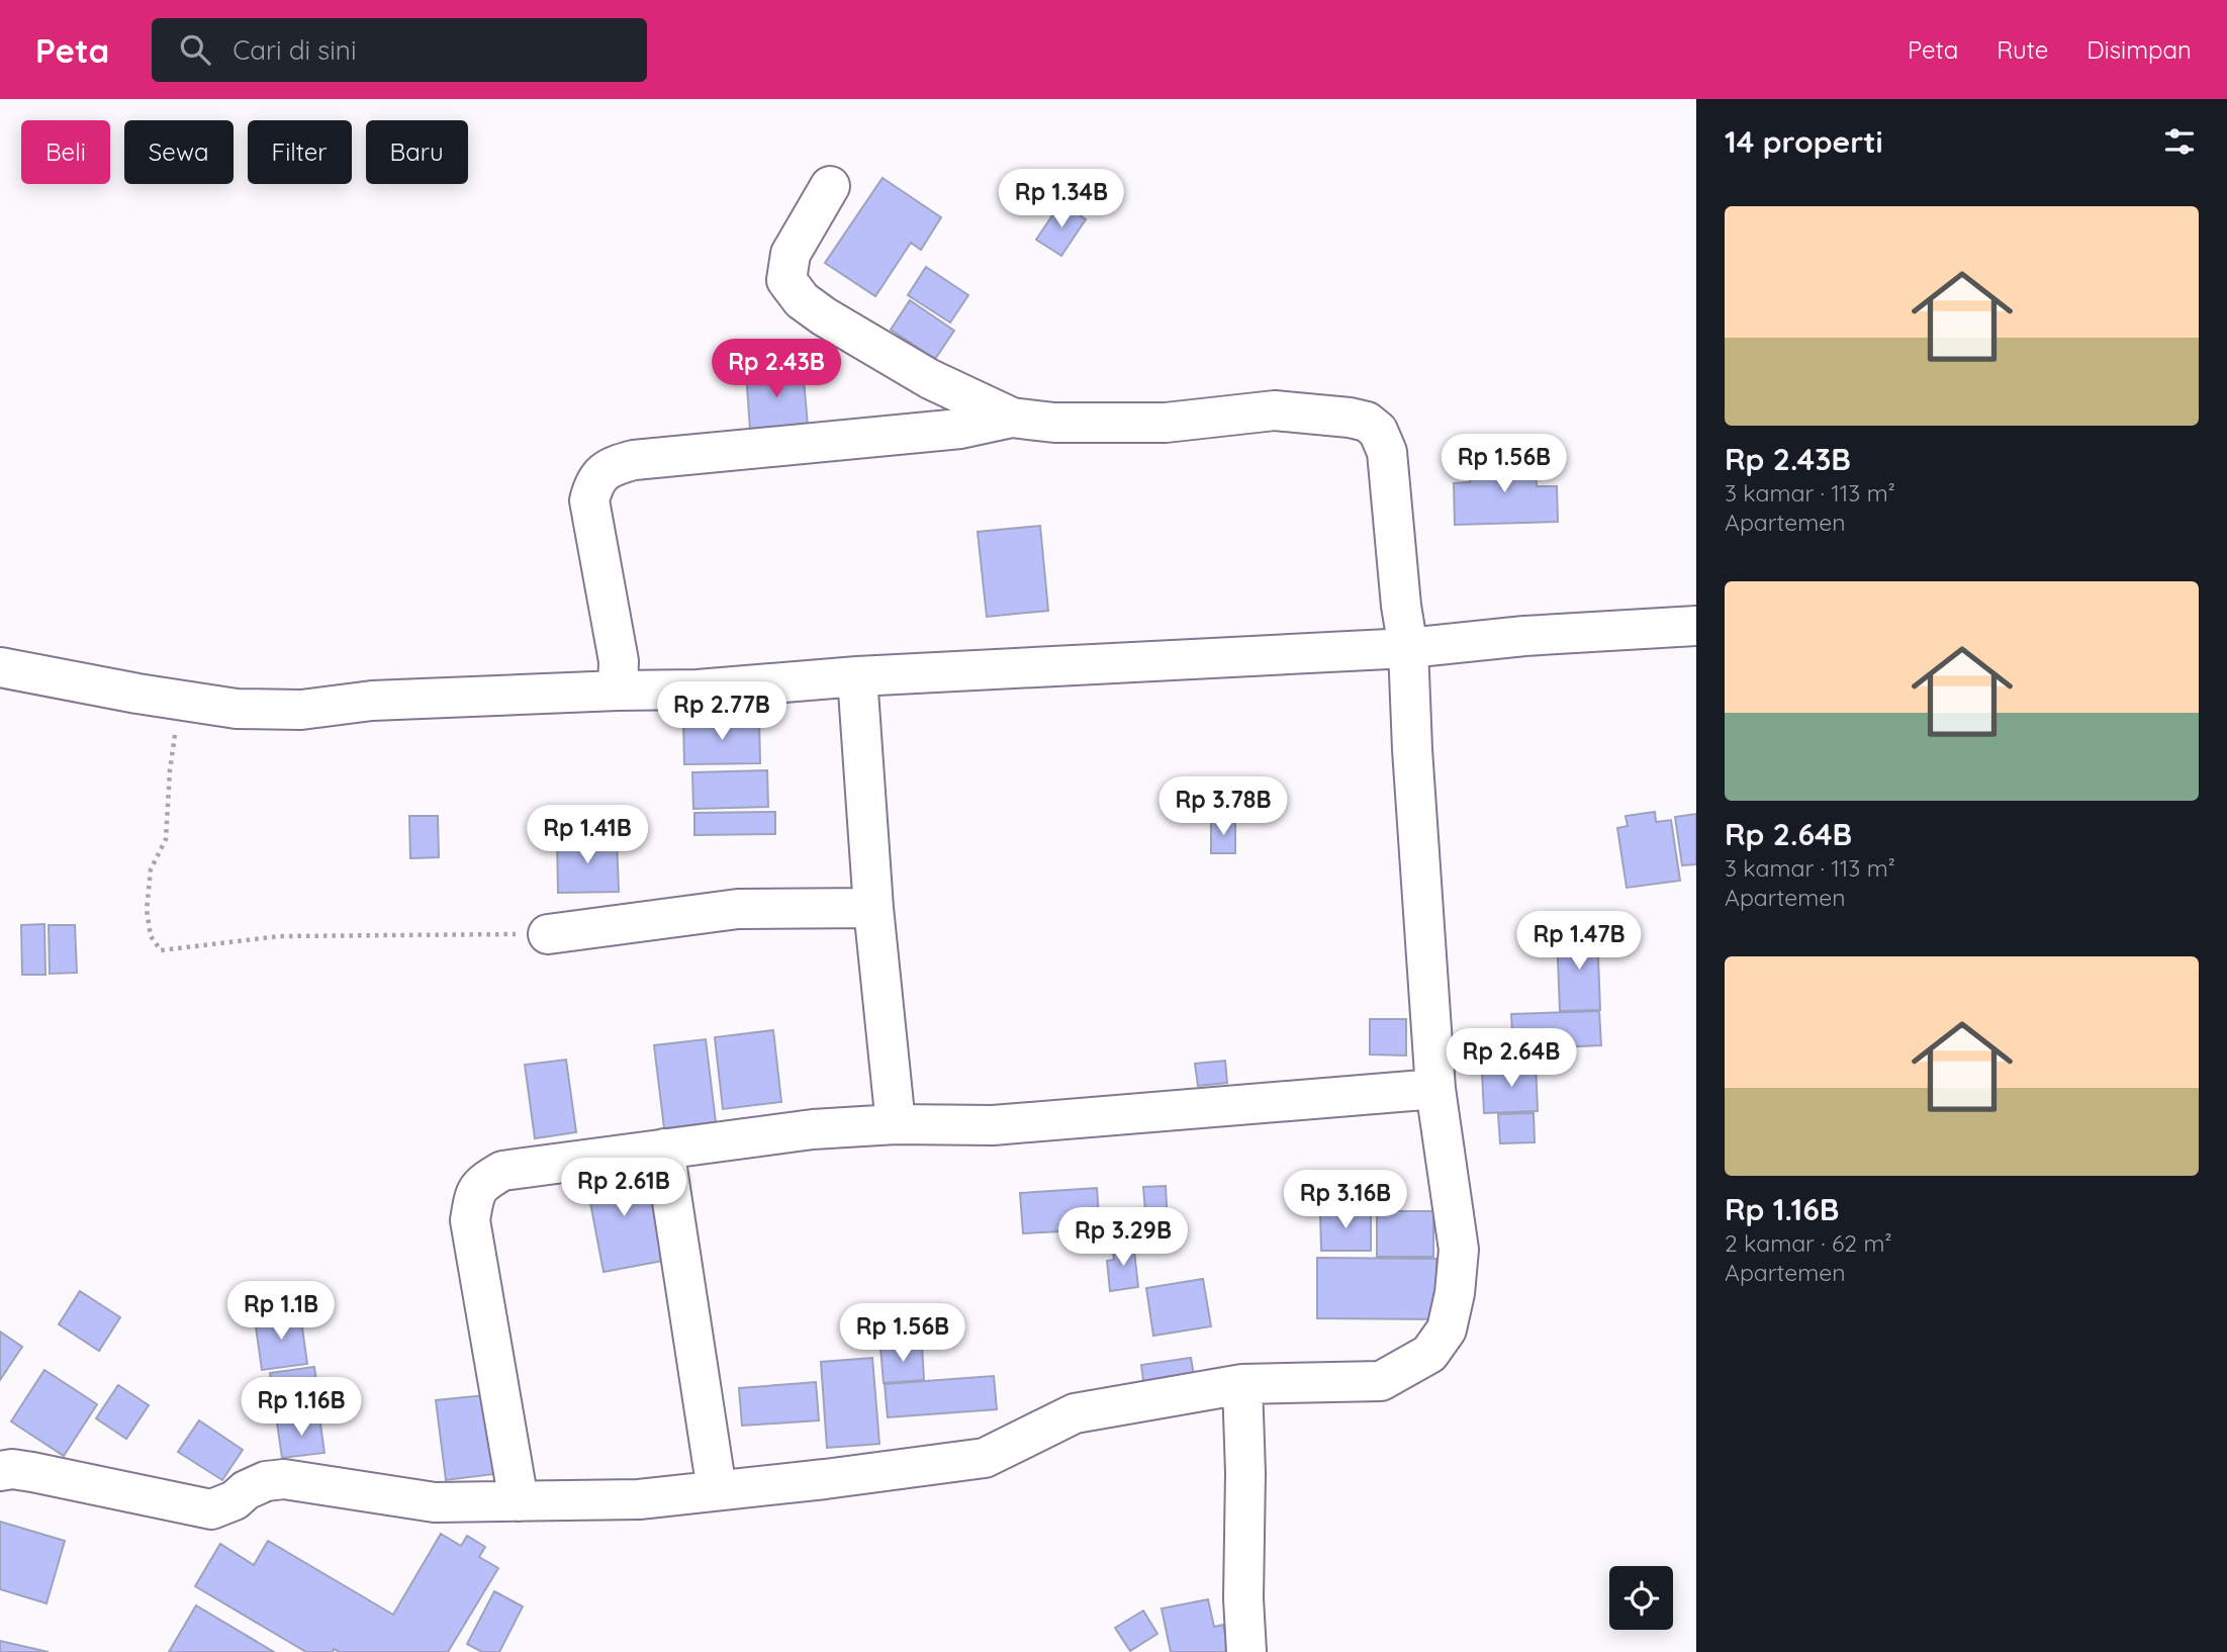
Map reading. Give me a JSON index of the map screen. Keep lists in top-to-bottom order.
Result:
{
  "page": {
    "header": "Peta",
    "search": "Cari di sini",
    "nav": ["Peta", "Rute", "Disimpan"],
    "heading": "14 properti",
    "chip": [
      "Beli",
      "Sewa",
      "Filter",
      "Baru"
    ],
    "price": [
      "Rp 1.34B",
      "Rp 2.43B",
      "Rp 1.56B",
      "Rp 2.77B",
      "Rp 3.78B",
      "Rp 1.41B",
      "Rp 1.47B",
      "Rp 2.64B",
      "Rp 2.61B",
      "Rp 3.16B",
      "Rp 3.29B",
      "Rp 1.1B",
      "Rp 1.56B",
      "Rp 1.16B"
    ],
    "list": [
      {
        "name": "Rp 2.43B",
        "note": "3 kamar · 113 m² · Apartemen"
      },
      {
        "name": "Rp 2.64B",
        "note": "3 kamar · 113 m² · Apartemen"
      },
      {
        "name": "Rp 1.16B",
        "note": "2 kamar · 62 m² · Apartemen"
      }
    ]
  }
}
